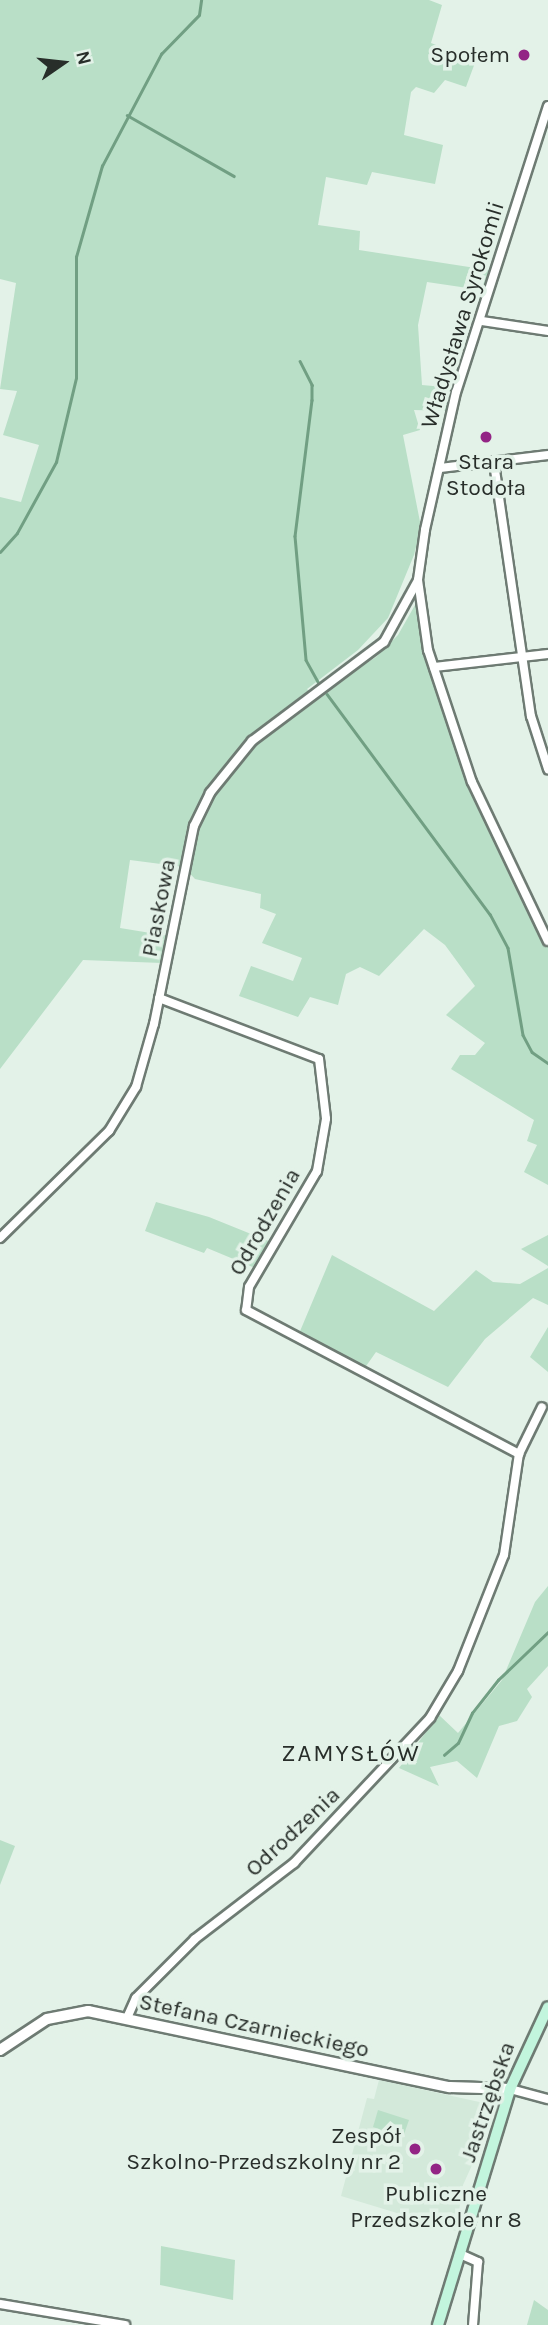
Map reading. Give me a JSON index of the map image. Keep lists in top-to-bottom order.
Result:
{
  "streets": {
    "main road": ["Jastrzębska"],
    "street": [
      "Władysława Syrokomli",
      "Piaskowa",
      "Odrodzenia",
      "Stefana Czarnieckiego"
    ]
  },
  "crossings": [
    ["Władysława Syrokomli", "Piaskowa"],
    ["Piaskowa", "Odrodzenia"],
    ["Odrodzenia", "Stefana Czarnieckiego"],
    ["Stefana Czarnieckiego", "Jastrzębska"]
  ],
  "districts": ["ZAMYSŁÓW"],
  "places": [
    "Społem",
    "Stara Stodoła",
    "Zespół Szkolno-Przedszkolny nr 2",
    "Publiczne Przedszkole nr 8"
  ],
  "north": "right"
}
